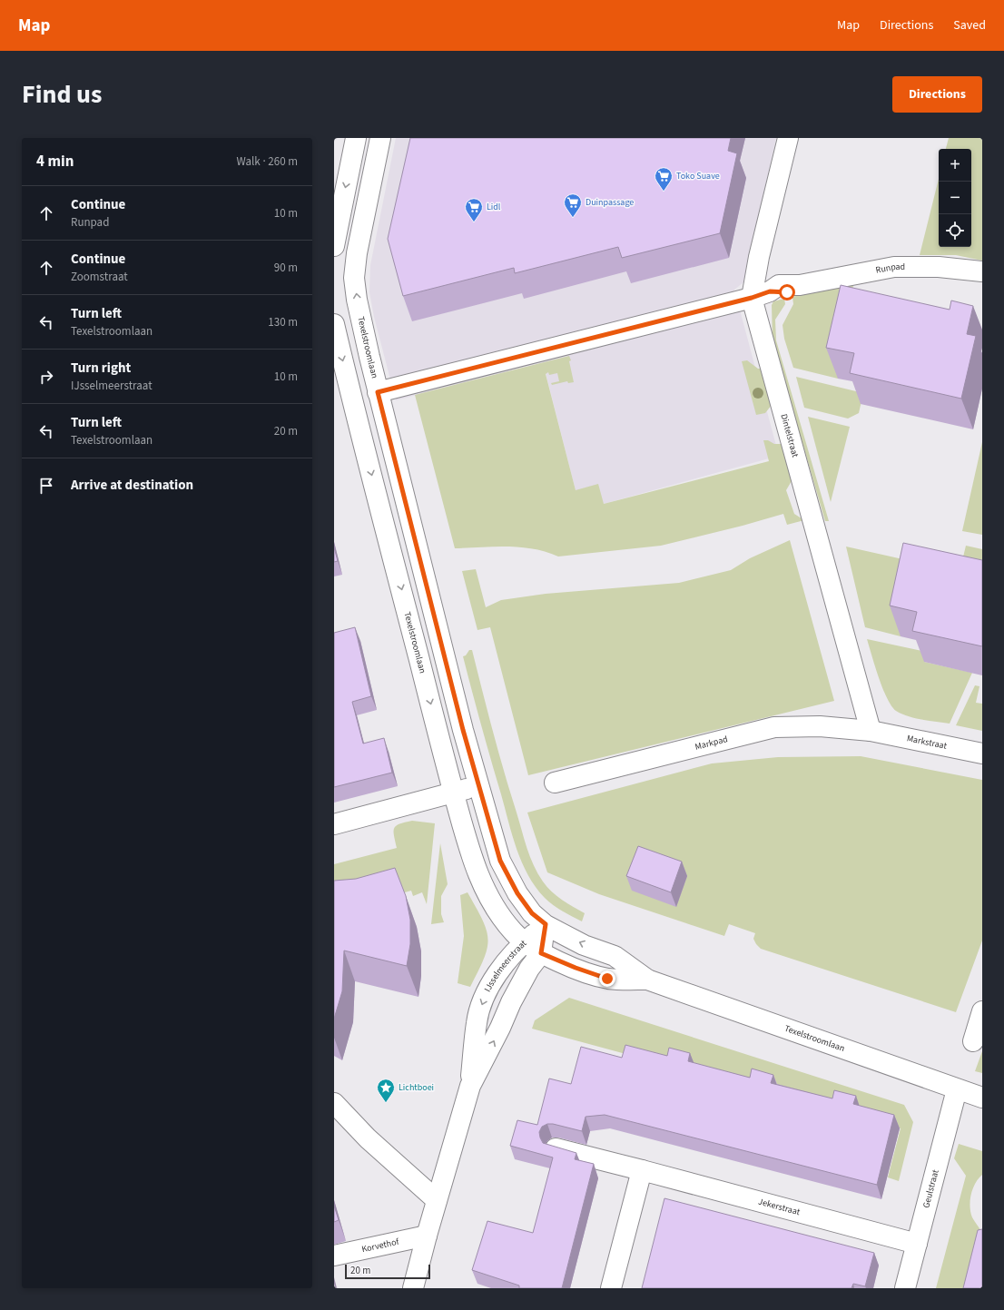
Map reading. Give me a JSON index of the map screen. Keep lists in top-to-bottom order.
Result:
{
  "streets": {
    "street": [
      "Runpad",
      "Texelstroomlaan",
      "Dintelstraat",
      "Markstraat",
      "Markpad",
      "IJsselmeerstraat",
      "Geulstraat",
      "Jekerstraat",
      "Korvethof"
    ]
  },
  "crossings": [
    ["Runpad", "Texelstroomlaan"],
    ["Runpad", "Dintelstraat"],
    ["Texelstroomlaan", "IJsselmeerstraat"],
    ["Texelstroomlaan", "Geulstraat"],
    ["Dintelstraat", "Markstraat"],
    ["Dintelstraat", "Markpad"],
    ["Markstraat", "Markpad"],
    ["IJsselmeerstraat", "Korvethof"],
    ["Geulstraat", "Jekerstraat"]
  ],
  "places": {
    "supermarket": ["Toko Suave", "Duinpassage", "Lidl"],
    "place": ["Lichtboei"]
  },
  "scale_bar": "20 m",
  "page": {
    "header": "Map",
    "nav": ["Map", "Directions", "Saved"],
    "title": "Find us",
    "buttons": "Directions",
    "heading": ["4 min", "Walk · 260 m"],
    "map_buttons": ["+", "−"],
    "list": [
      ["Continue", "Runpad", "10 m"],
      ["Continue", "Zoomstraat", "90 m"],
      ["Turn left", "Texelstroomlaan", "130 m"],
      ["Turn right", "IJsselmeerstraat", "10 m"],
      ["Turn left", "Texelstroomlaan", "20 m"],
      "Arrive at destination"
    ],
    "scale": "20 m"
  }
}
